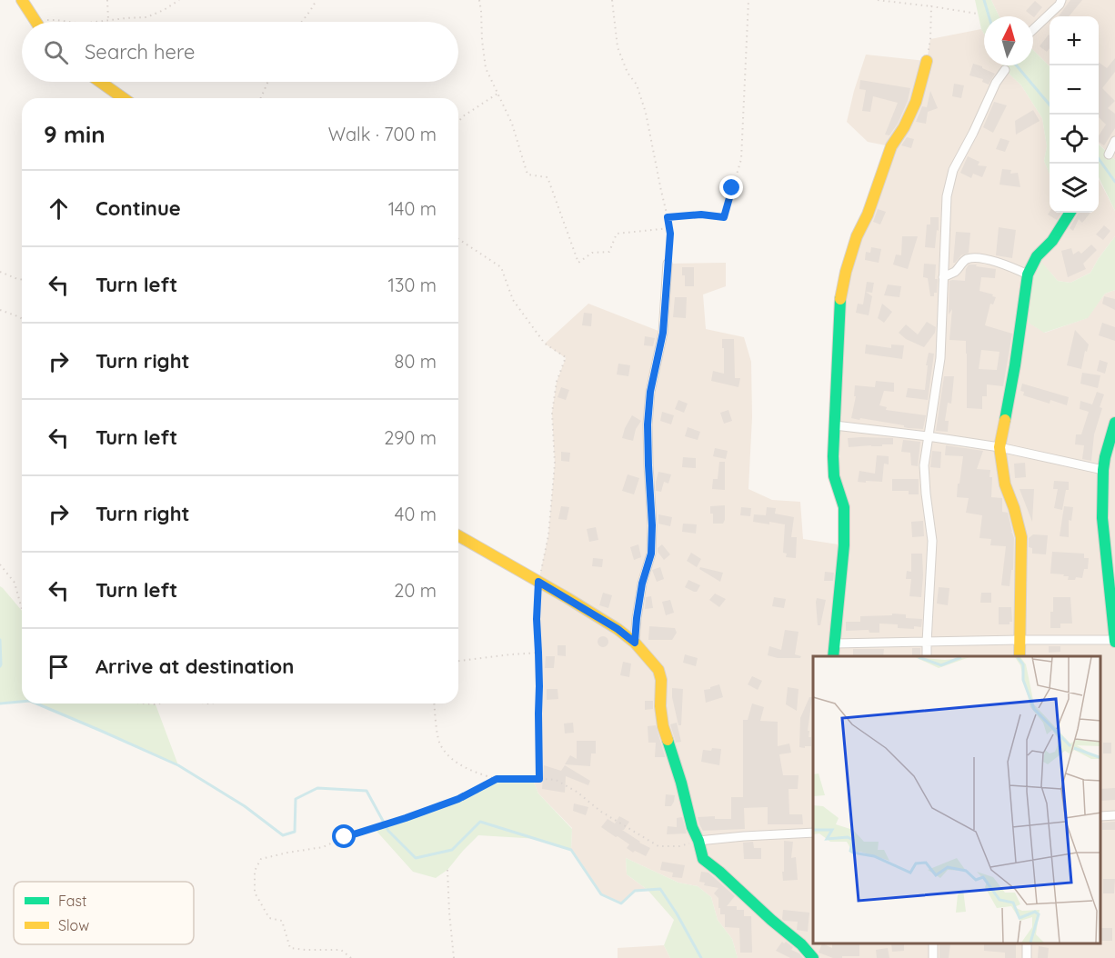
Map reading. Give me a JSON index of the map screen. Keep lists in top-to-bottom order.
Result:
{
  "legend": ["Fast", "Slow"],
  "north": "top",
  "page": {
    "map_buttons": ["+", "−"],
    "search": "Search here",
    "heading": ["9 min", "Walk · 700 m"],
    "list": [
      ["Continue", "140 m"],
      ["Turn left", "130 m"],
      ["Turn right", "80 m"],
      ["Turn left", "290 m"],
      ["Turn right", "40 m"],
      ["Turn left", "20 m"],
      "Arrive at destination"
    ]
  }
}
